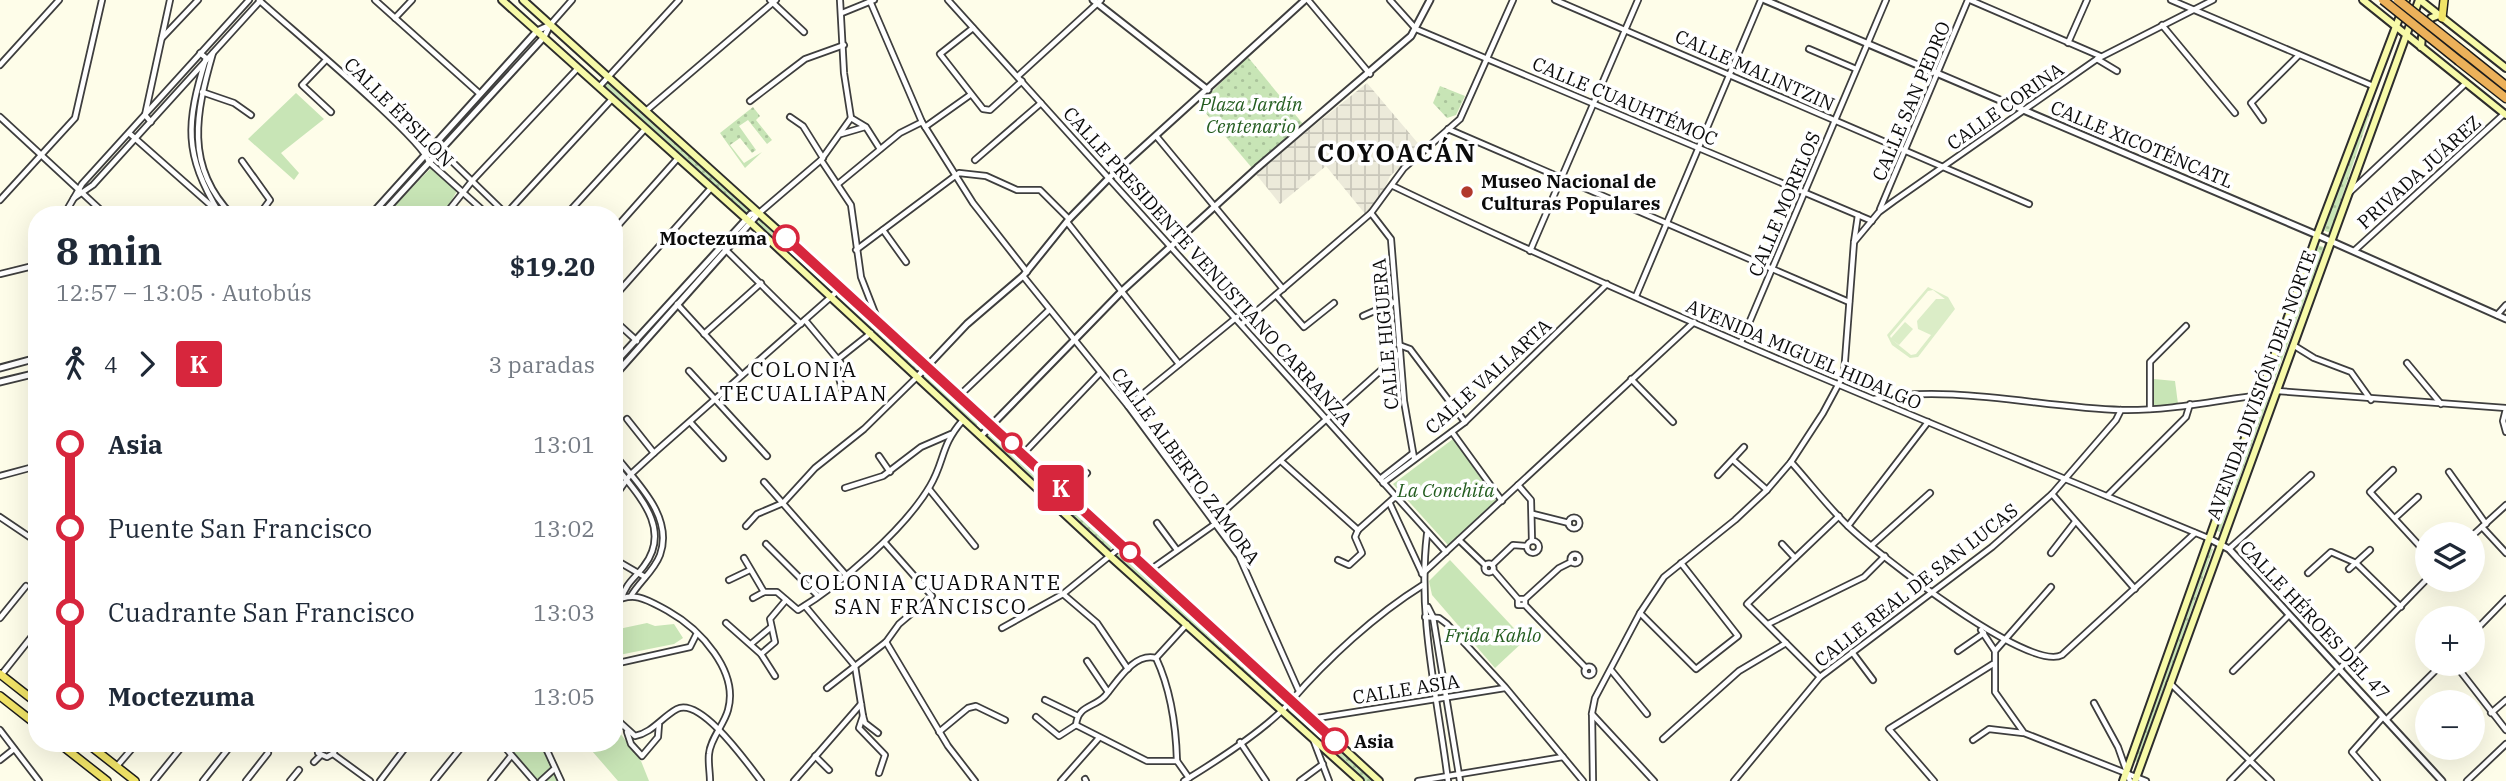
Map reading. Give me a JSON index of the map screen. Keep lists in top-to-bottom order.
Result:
{
  "streets": {
    "main road": ["AVENIDA DIVISIÓN DEL NORTE"],
    "street": [
      "CALLE MALINTZIN",
      "CALLE CUAUHTÉMOC",
      "CALLE SAN PEDRO",
      "CALLE CORINA",
      "CALLE ÉPSILON",
      "CALLE XICOTÉNCATL",
      "PRIVADA JUÁREZ",
      "CALLE MORELOS",
      "CALLE PRESIDENTE VENUSTIANO CARRANZA",
      "CALLE HIGUERA",
      "AVENIDA MIGUEL HIDALGO",
      "CALLE VALLARTA",
      "CALLE ALBERTO ZAMORA",
      "CALLE REAL DE SAN LUCAS",
      "CALLE HÉROES DEL 47",
      "CALLE ASIA"
    ]
  },
  "crossings": [
    ["CALLE MALINTZIN", "CALLE SAN PEDRO"],
    ["CALLE MALINTZIN", "CALLE CORINA"],
    ["CALLE MALINTZIN", "CALLE MORELOS"],
    ["CALLE CUAUHTÉMOC", "CALLE CORINA"],
    ["CALLE CUAUHTÉMOC", "CALLE MORELOS"],
    ["CALLE SAN PEDRO", "CALLE CORINA"],
    ["CALLE SAN PEDRO", "CALLE XICOTÉNCATL"],
    ["CALLE CORINA", "CALLE XICOTÉNCATL"],
    ["CALLE XICOTÉNCATL", "PRIVADA JUÁREZ"],
    ["CALLE XICOTÉNCATL", "CALLE MORELOS"],
    ["CALLE XICOTÉNCATL", "AVENIDA DIVISIÓN DEL NORTE"],
    ["CALLE MORELOS", "AVENIDA MIGUEL HIDALGO"],
    ["CALLE PRESIDENTE VENUSTIANO CARRANZA", "CALLE VALLARTA"],
    ["CALLE HIGUERA", "CALLE VALLARTA"],
    ["AVENIDA MIGUEL HIDALGO", "CALLE VALLARTA"],
    ["AVENIDA MIGUEL HIDALGO", "AVENIDA DIVISIÓN DEL NORTE"],
    ["AVENIDA MIGUEL HIDALGO", "CALLE REAL DE SAN LUCAS"],
    ["AVENIDA MIGUEL HIDALGO", "CALLE HÉROES DEL 47"],
    ["AVENIDA DIVISIÓN DEL NORTE", "CALLE HÉROES DEL 47"]
  ],
  "districts": ["COYOACÁN", "COLONIA TECUALIAPAN", "COLONIA CUADRANTE SAN FRANCISCO"],
  "parks": ["Plaza Jardín Centenario", "La Conchita", "Frida Kahlo"],
  "places": ["Museo Nacional de Culturas Populares", "Moctezuma", "Asia"],
  "lines": ["bus line K"],
  "page": {
    "on_map": "K",
    "heading": ["8 min", "12:57 – 13:05 · Autobús", "$19.20"],
    "legs": ["4", "K", "3 paradas"],
    "list": [
      {
        "name": "Asia",
        "value": "13:01"
      },
      {
        "name": "Puente San Francisco",
        "value": "13:02"
      },
      {
        "name": "Cuadrante San Francisco",
        "value": "13:03"
      },
      {
        "name": "Moctezuma",
        "value": "13:05"
      }
    ],
    "map_buttons": ["+", "−"]
  }
}
